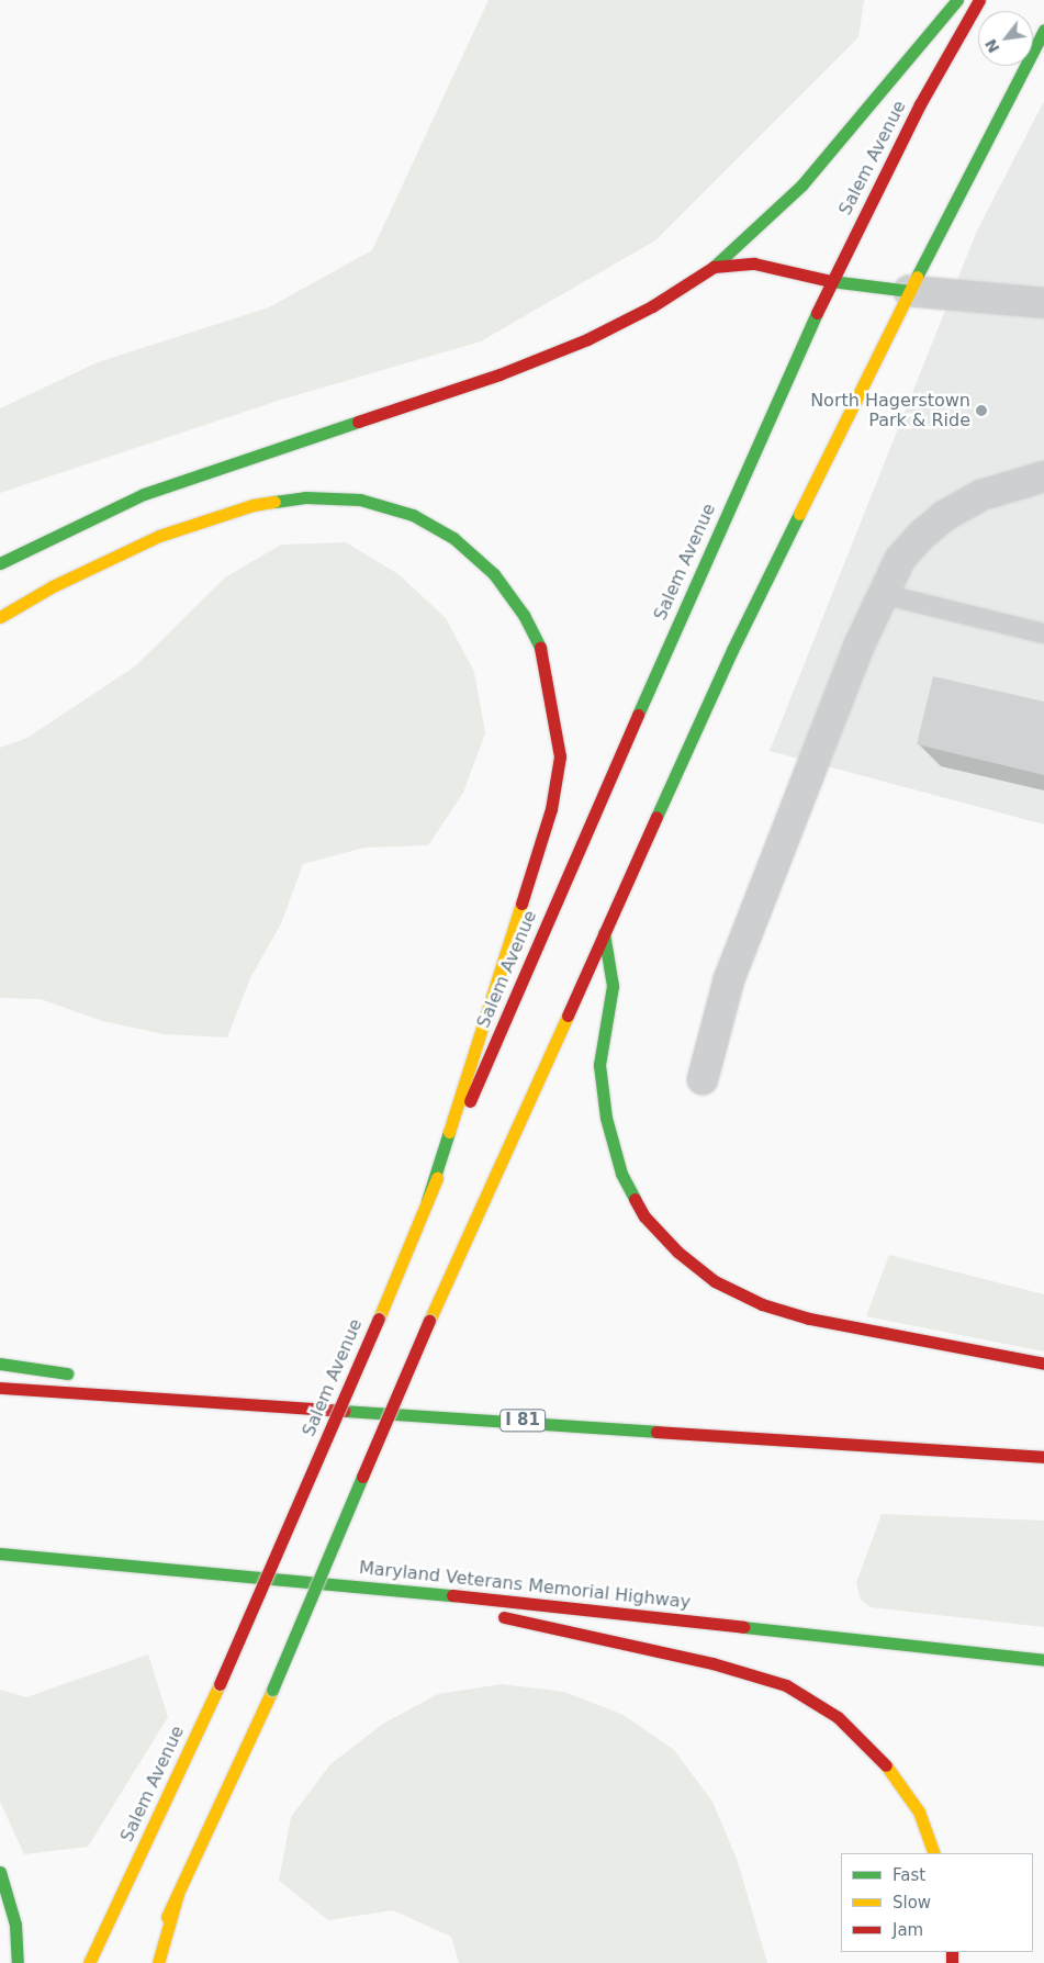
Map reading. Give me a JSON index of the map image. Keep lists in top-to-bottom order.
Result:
{
  "streets": {
    "main road": ["Salem Avenue", "I 81", "Maryland Veterans Memorial Highway"]
  },
  "places": ["North Hagerstown Park & Ride"],
  "legend": ["Fast", "Slow", "Jam"],
  "north": "bottom left"
}
